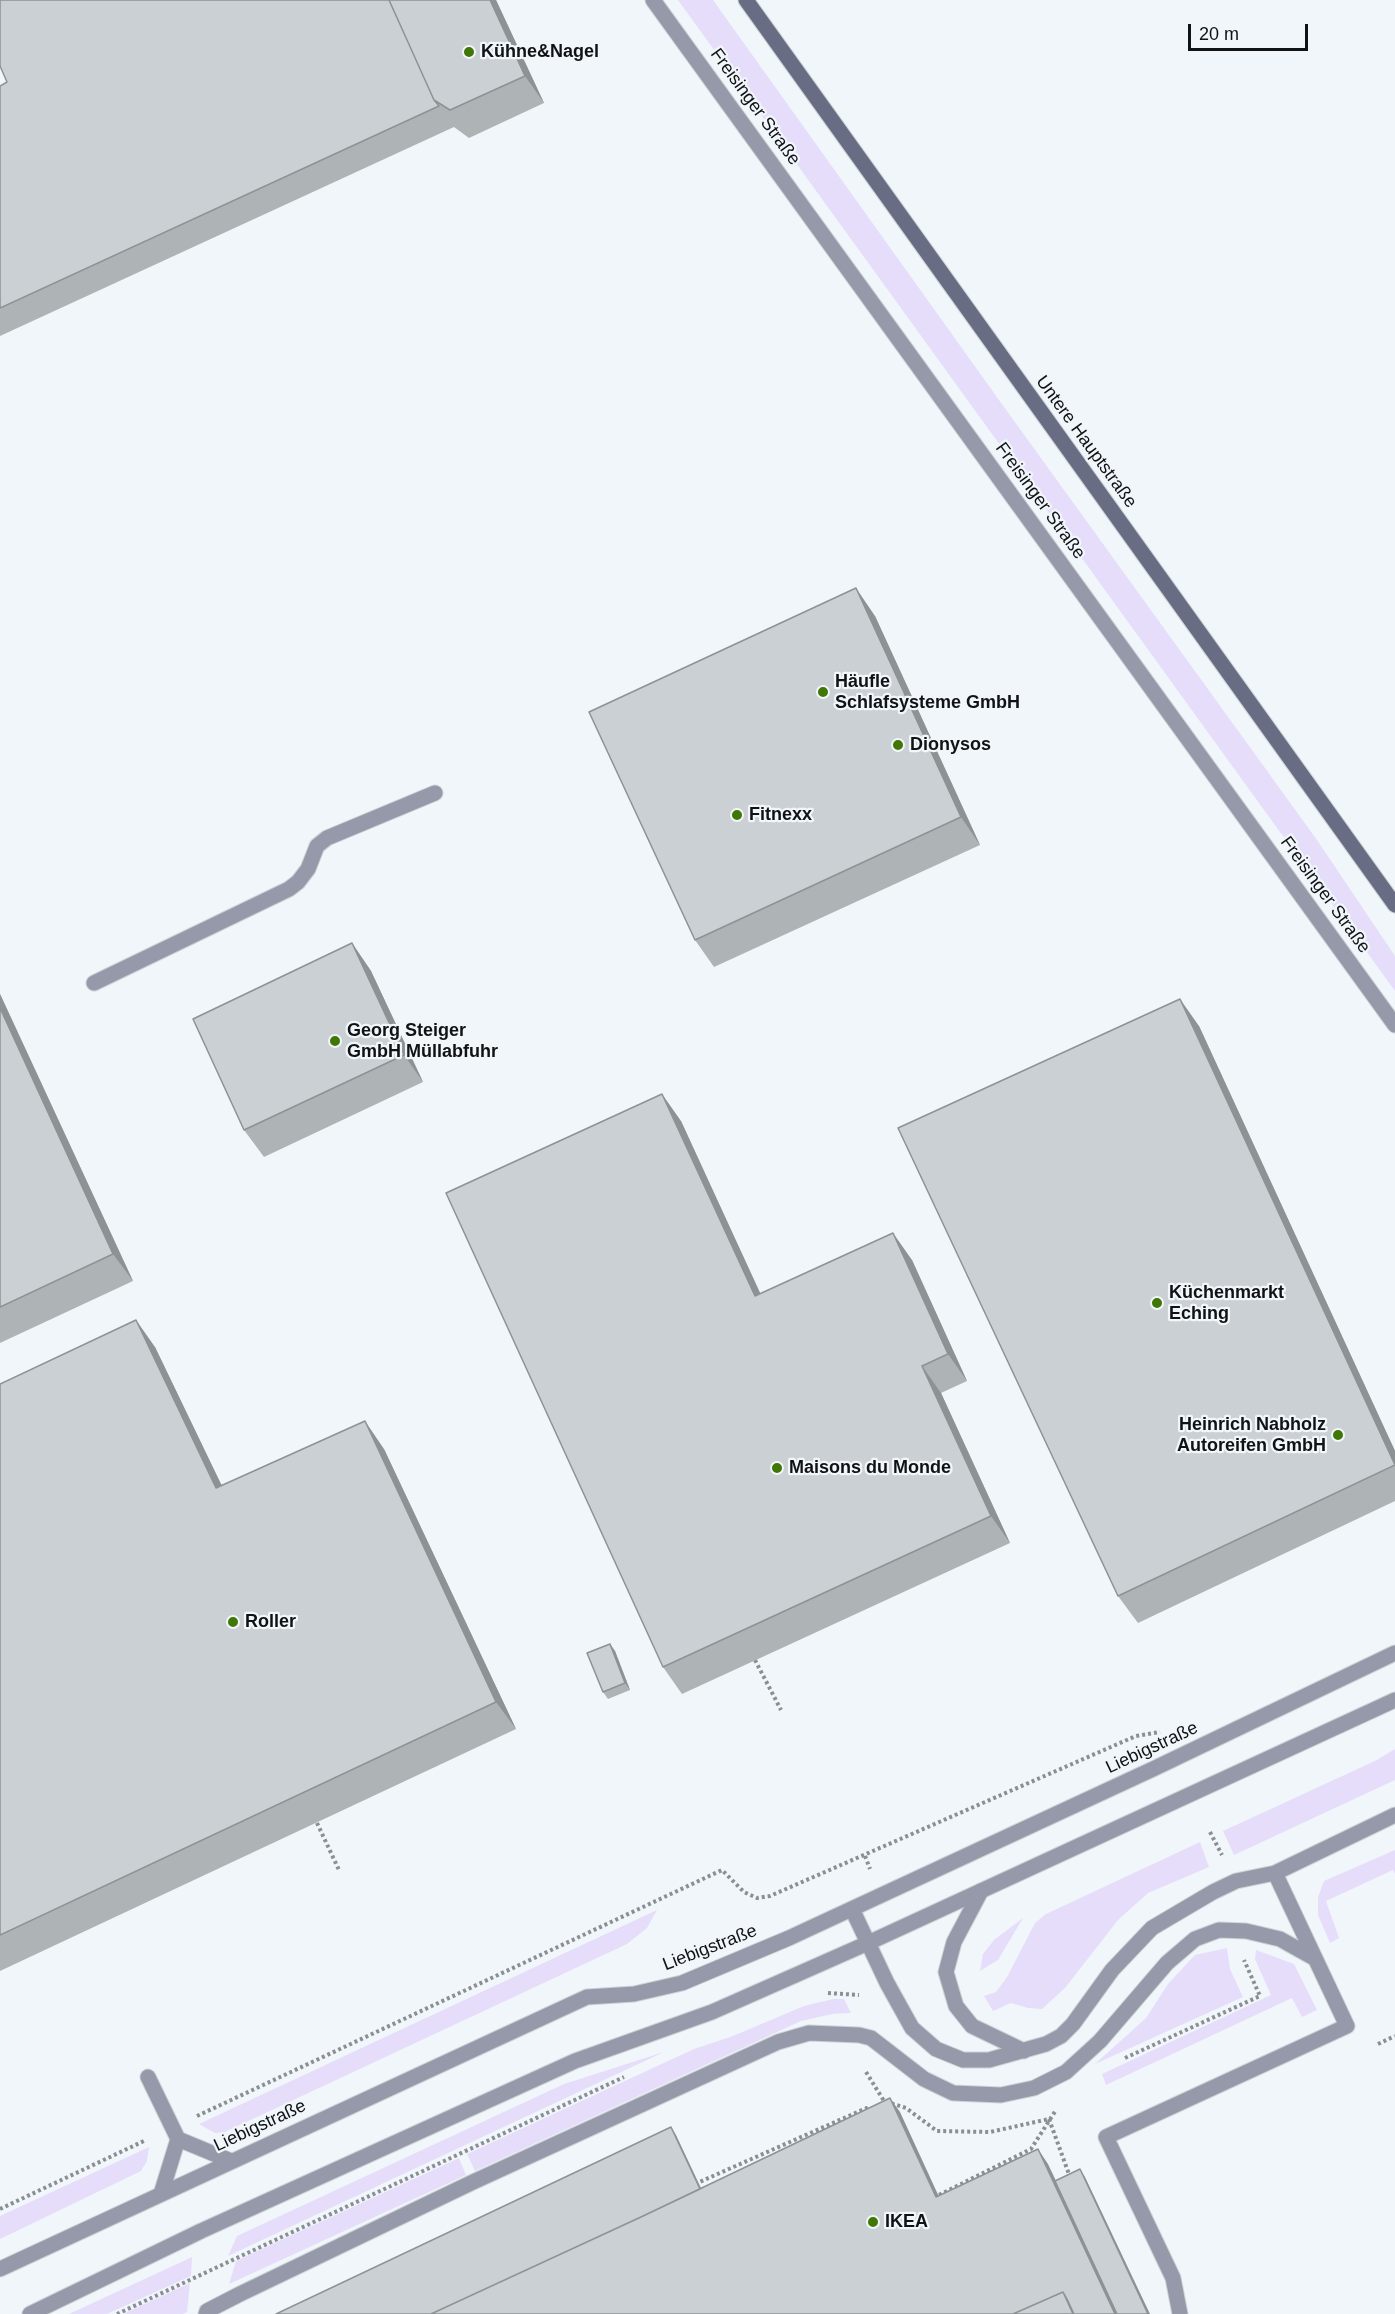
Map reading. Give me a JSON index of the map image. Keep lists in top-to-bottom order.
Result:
{
  "streets": {
    "main road": ["Untere Hauptstraße"],
    "street": ["Freisinger Straße", "Liebigstraße"]
  },
  "places": [
    "Kühne&Nagel",
    "Häufle Schlafsysteme GmbH",
    "Dionysos",
    "Fitnexx",
    "Georg Steiger GmbH Müllabfuhr",
    "Küchenmarkt Eching",
    "Heinrich Nabholz Autoreifen GmbH",
    "Maisons du Monde",
    "Roller",
    "IKEA"
  ],
  "scale_bar": "20 m"
}
